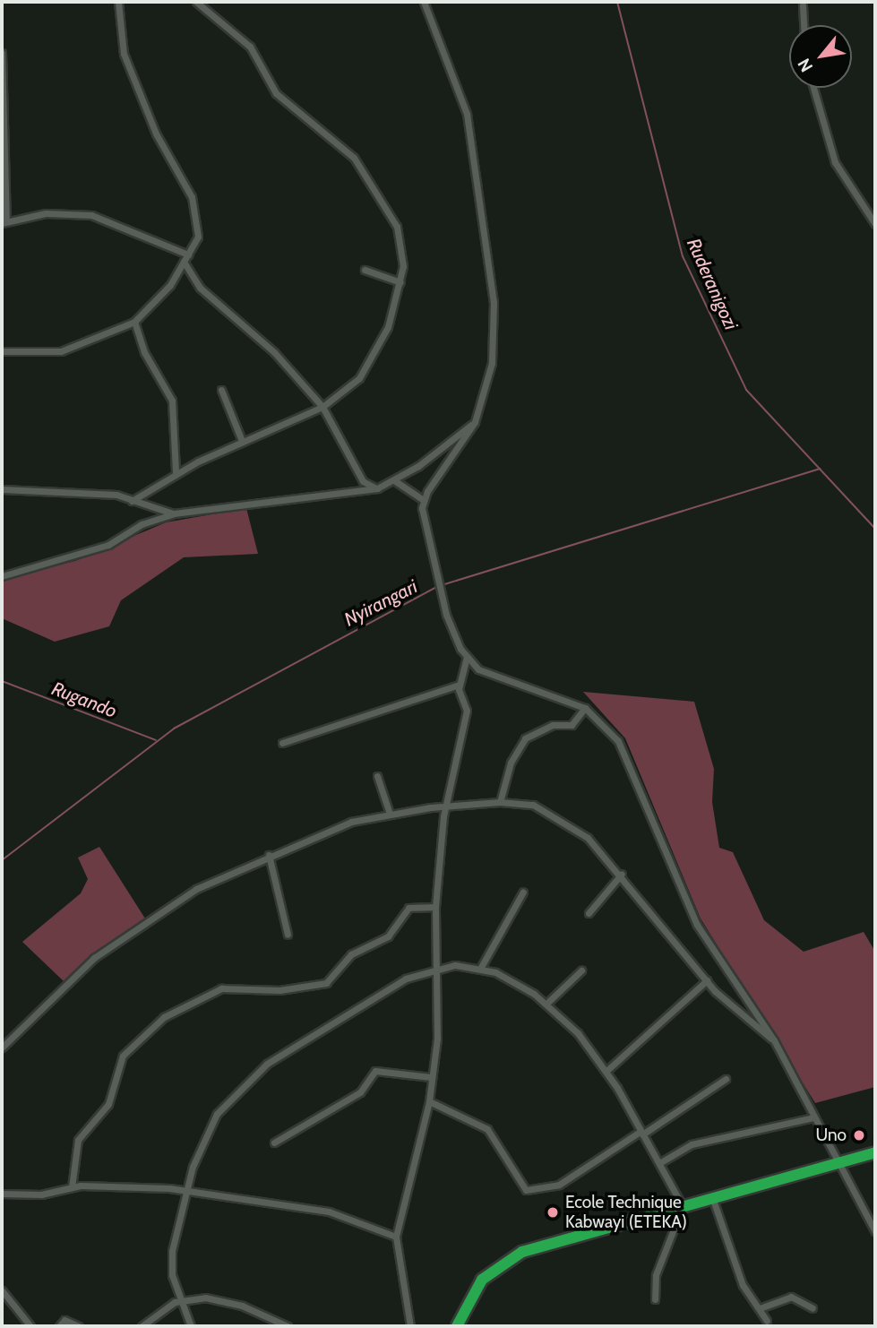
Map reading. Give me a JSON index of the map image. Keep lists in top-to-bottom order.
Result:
{
  "water": ["Ruderanigozi", "Nyirangari", "Rugando"],
  "places": ["Uno", "Ecole Technique Kabwayi (ETEKA)"],
  "north": "bottom left"
}
